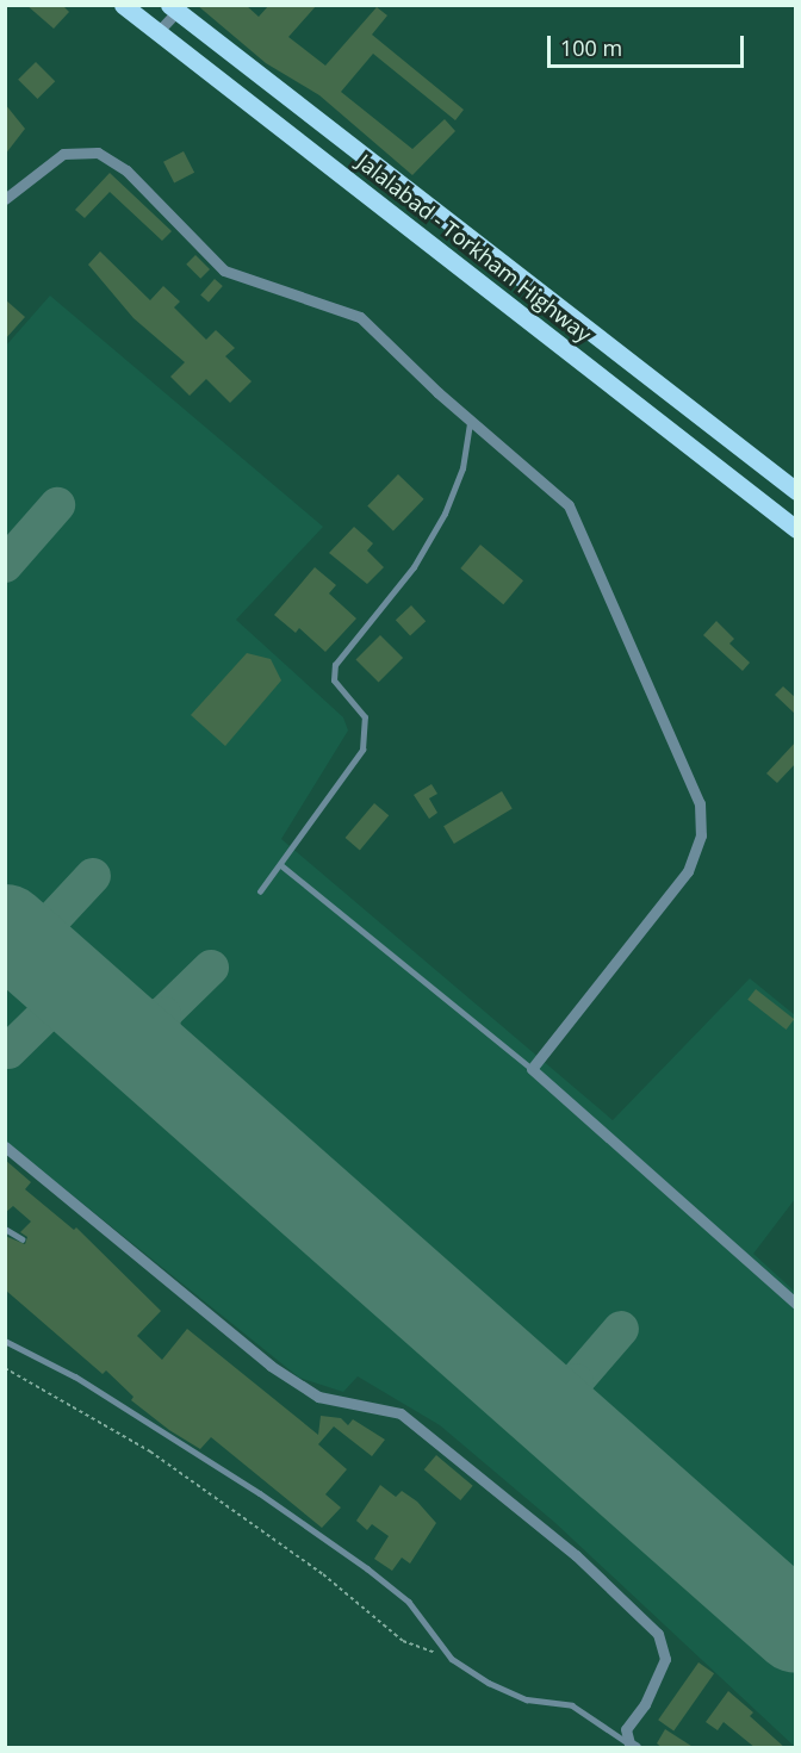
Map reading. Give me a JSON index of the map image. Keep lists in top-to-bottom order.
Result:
{
  "streets": {
    "highway": ["Jalalabad - Torkham Highway"]
  },
  "scale_bar": "100 m"
}
